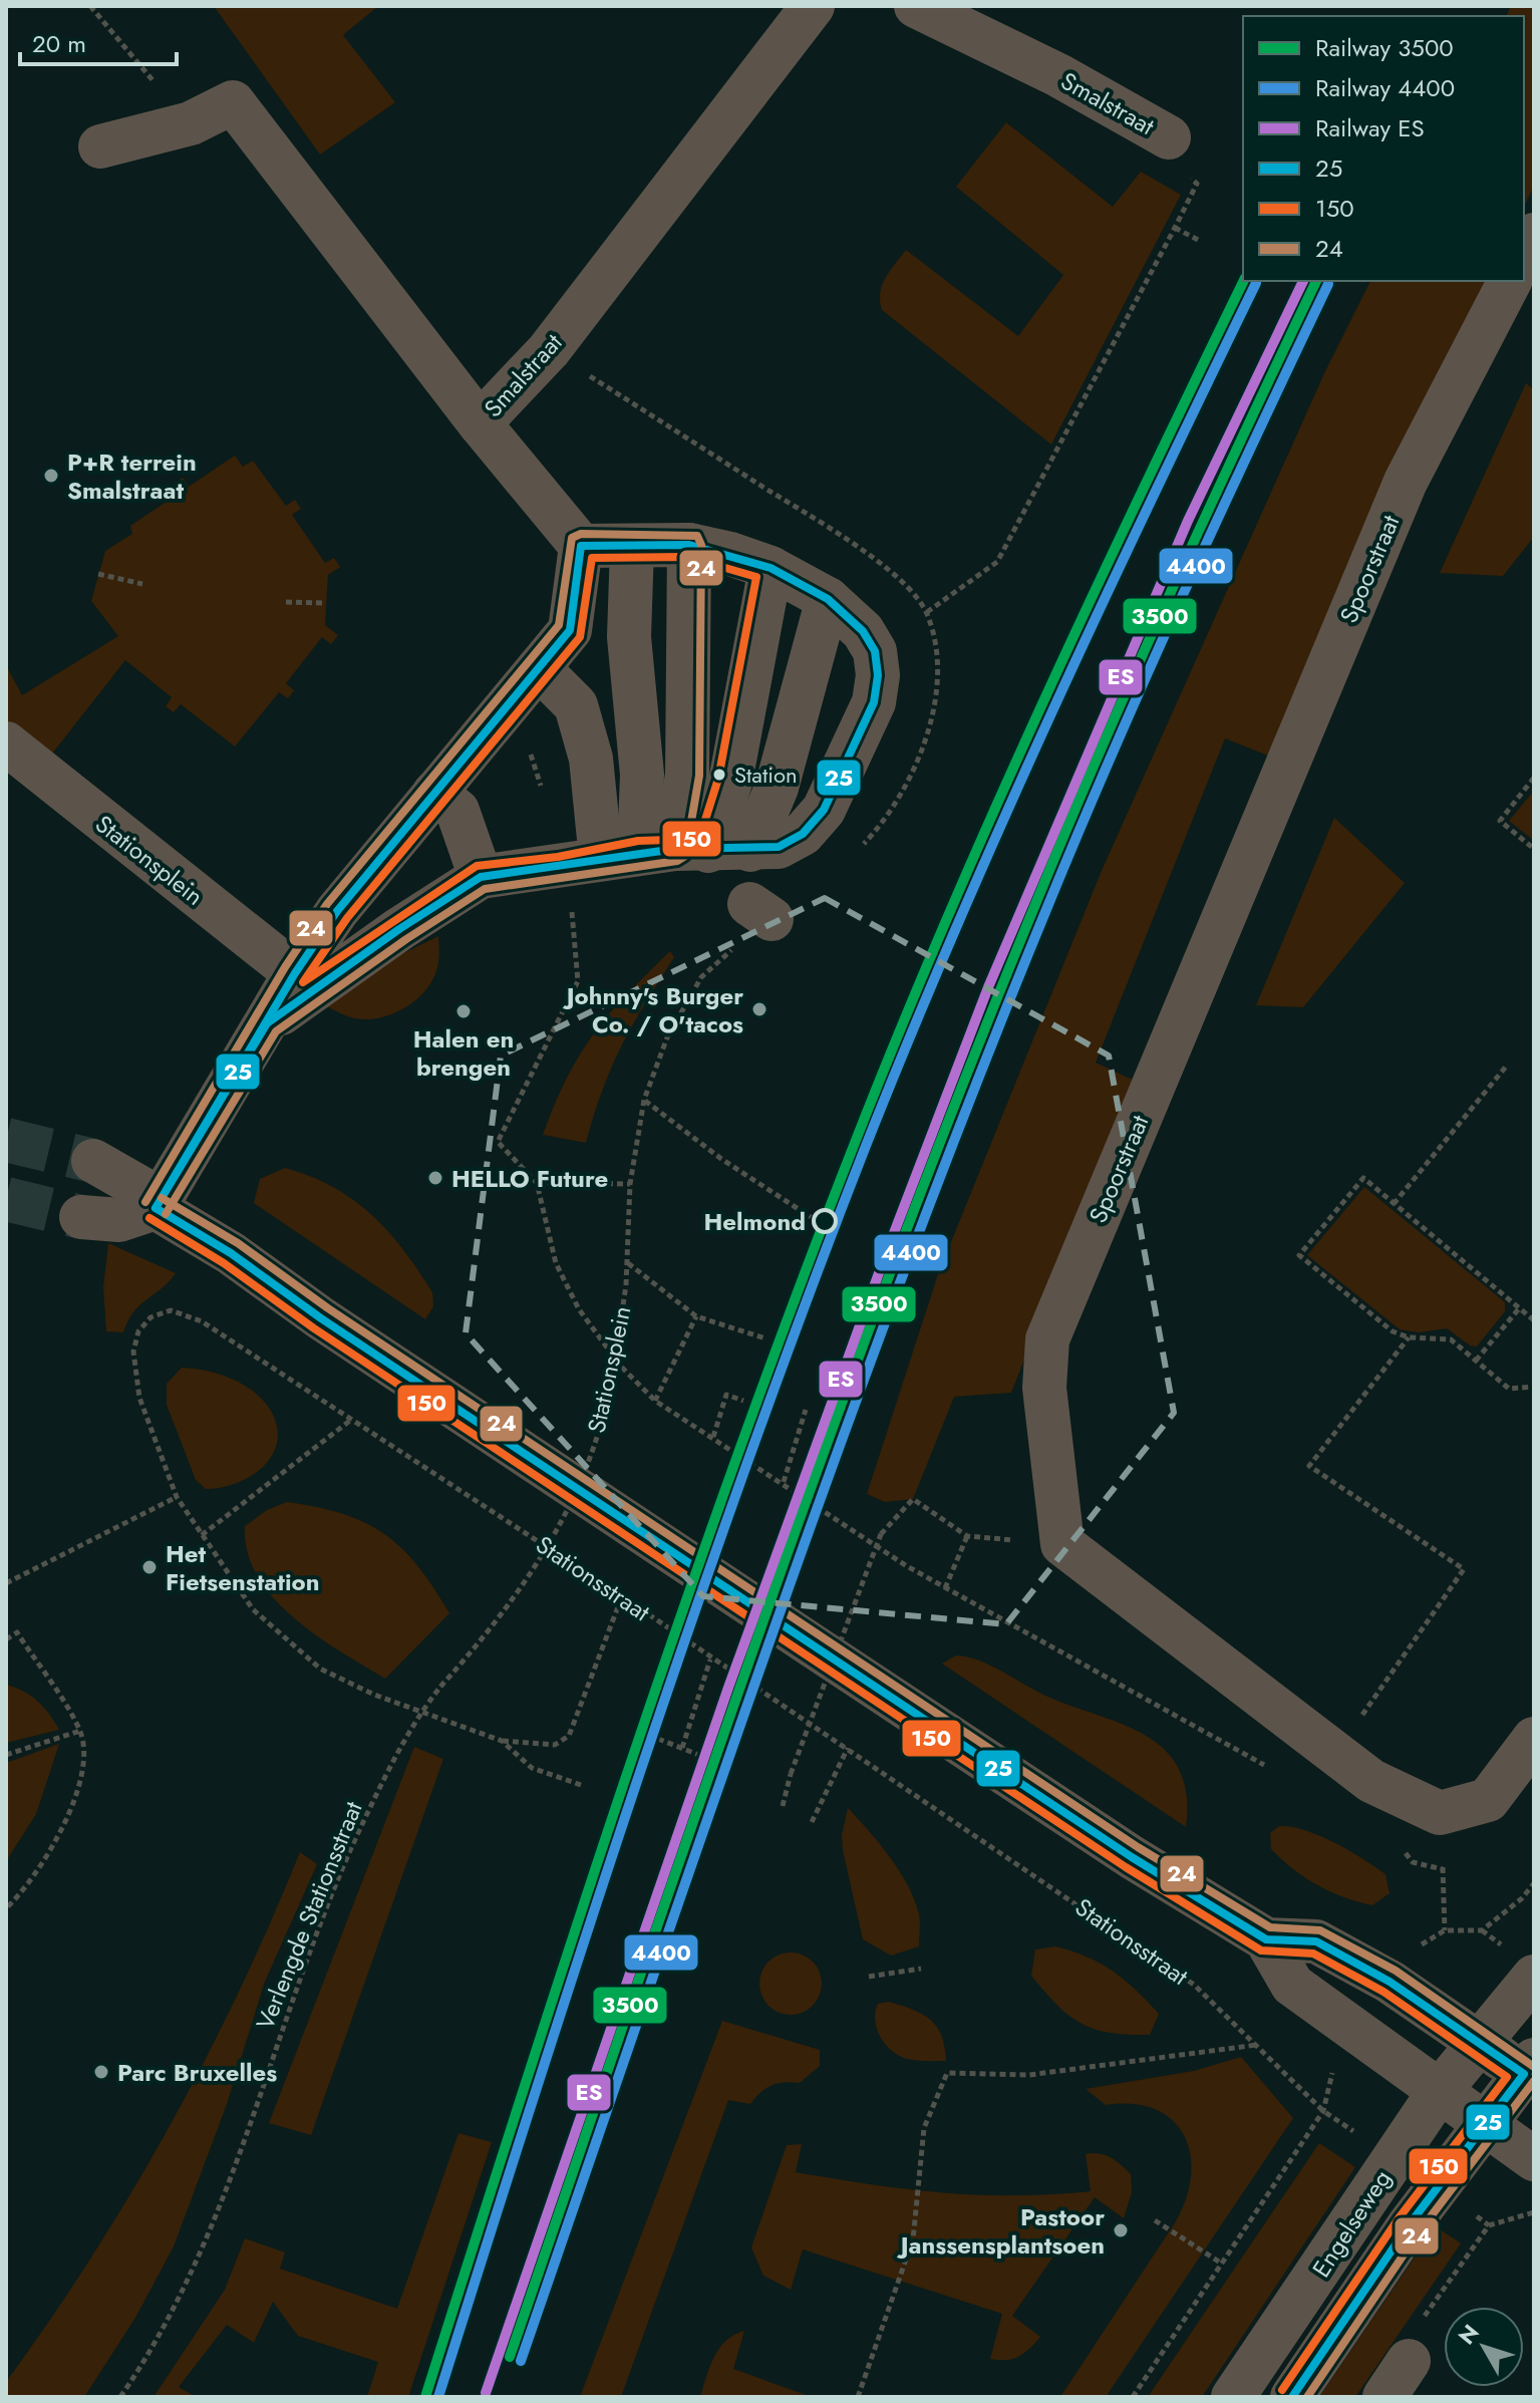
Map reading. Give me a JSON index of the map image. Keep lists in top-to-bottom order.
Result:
{
  "streets": {
    "street": [
      "Smalstraat",
      "Spoorstraat",
      "Stationsplein",
      "Engelseweg"
    ],
    "path": ["Stationsstraat", "Verlengde Stationsstraat"]
  },
  "crossings": [
    ["Stationsplein", "Verlengde Stationsstraat"]
  ],
  "places": [
    "P+R terrein Smalstraat",
    "Station",
    "Johnny's Burger Co. / O'tacos",
    "Halen en brengen",
    "HELLO Future",
    "Helmond",
    "Het Fietsenstation",
    "Parc Bruxelles",
    "Pastoor Janssensplantsoen"
  ],
  "lines": [
    "rail line 3500",
    "rail line ES",
    "rail line 4400",
    "transit line 24",
    "transit line 25",
    "transit line 150"
  ],
  "legend": [
    "Railway 3500",
    "Railway 4400",
    "Railway ES",
    "25",
    "150",
    "24"
  ],
  "scale_bar": "20 m",
  "north": "top left"
}
